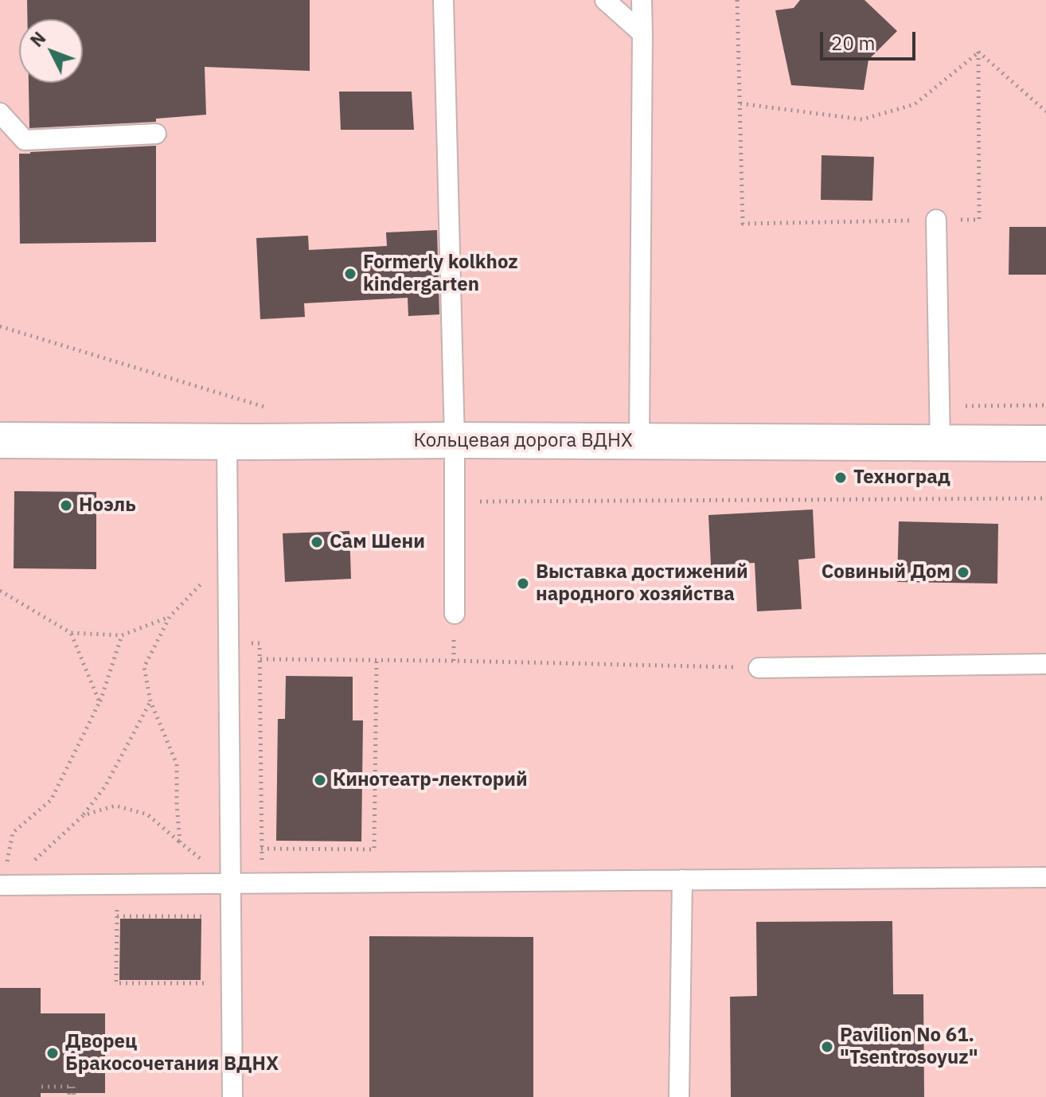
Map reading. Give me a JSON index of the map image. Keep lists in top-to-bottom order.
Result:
{
  "streets": {
    "street": ["Кольцевая дорога ВДНХ"]
  },
  "places": [
    "Formerly kolkhoz kindergarten",
    "Техноград",
    "Ноэль",
    "Сам Шени",
    "Совиный Дом",
    "Выставка достижений народного хозяйства",
    "Кинотеатр-лекторий",
    "Pavilion No 61. \"Tsentrosoyuz\"",
    "Дворец Бракосочетания ВДНХ"
  ],
  "scale_bar": "20 m",
  "north": "top left"
}
